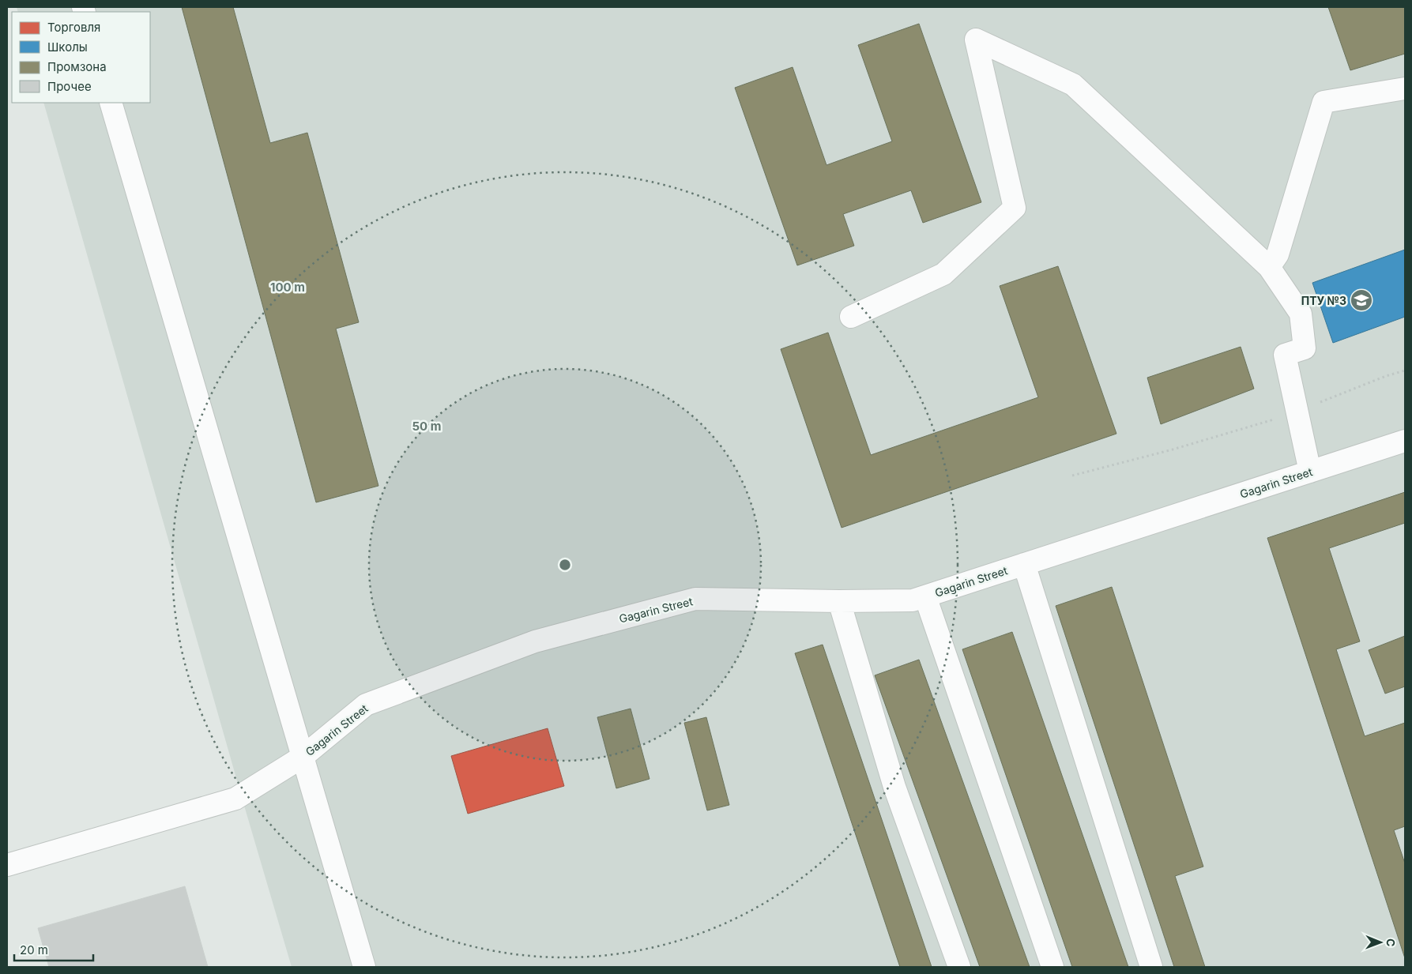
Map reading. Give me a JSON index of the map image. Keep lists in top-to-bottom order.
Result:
{
  "streets": {
    "lane": ["Gagarin Street"]
  },
  "places": {
    "school or university": ["ПТУ №3"]
  },
  "legend": [
    "Торговля",
    "Школы",
    "Промзона",
    "Прочее"
  ],
  "scale_bar": "20 m",
  "north": "right",
  "rings": ["100 m", "50 m"]
}
